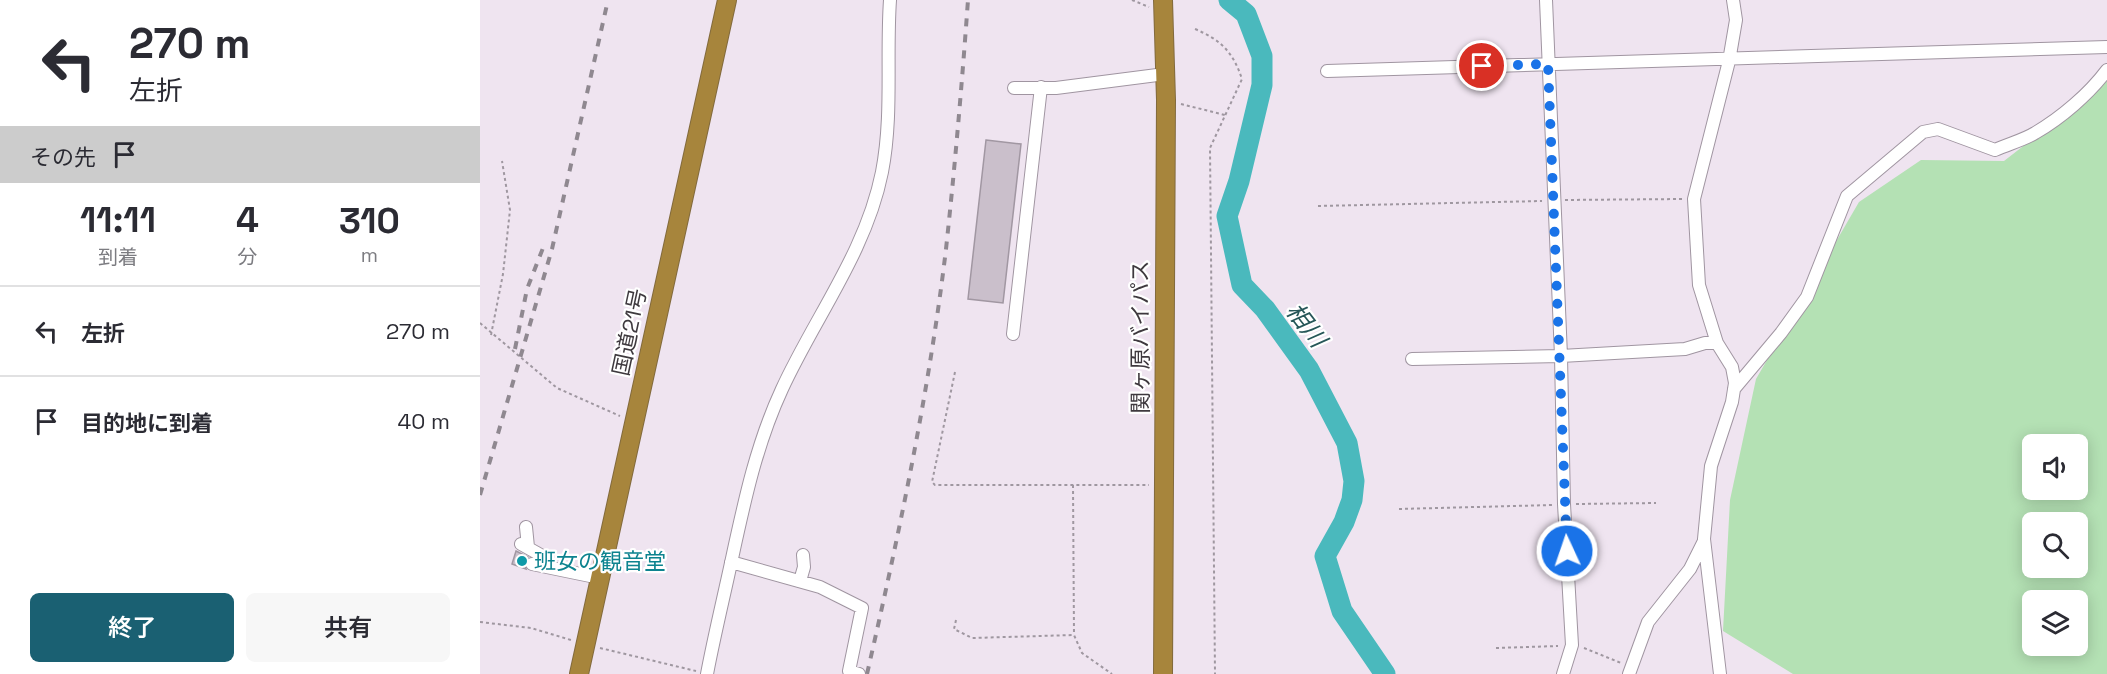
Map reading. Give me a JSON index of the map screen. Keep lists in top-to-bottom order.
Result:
{
  "streets": {
    "highway": ["国道21号", "関ヶ原バイパス"]
  },
  "water": ["相川"],
  "places": ["班女の観音堂"],
  "page": {
    "turn": ["270 m", "左折"],
    "then": "その先",
    "eta": [
      "11:11",
      "到着",
      "4",
      "分",
      "310",
      "m"
    ],
    "list": [
      {
        "name": "左折",
        "value": "270 m"
      },
      {
        "name": "目的地に到着",
        "value": "40 m"
      }
    ],
    "buttons": ["終了", "共有"]
  }
}
